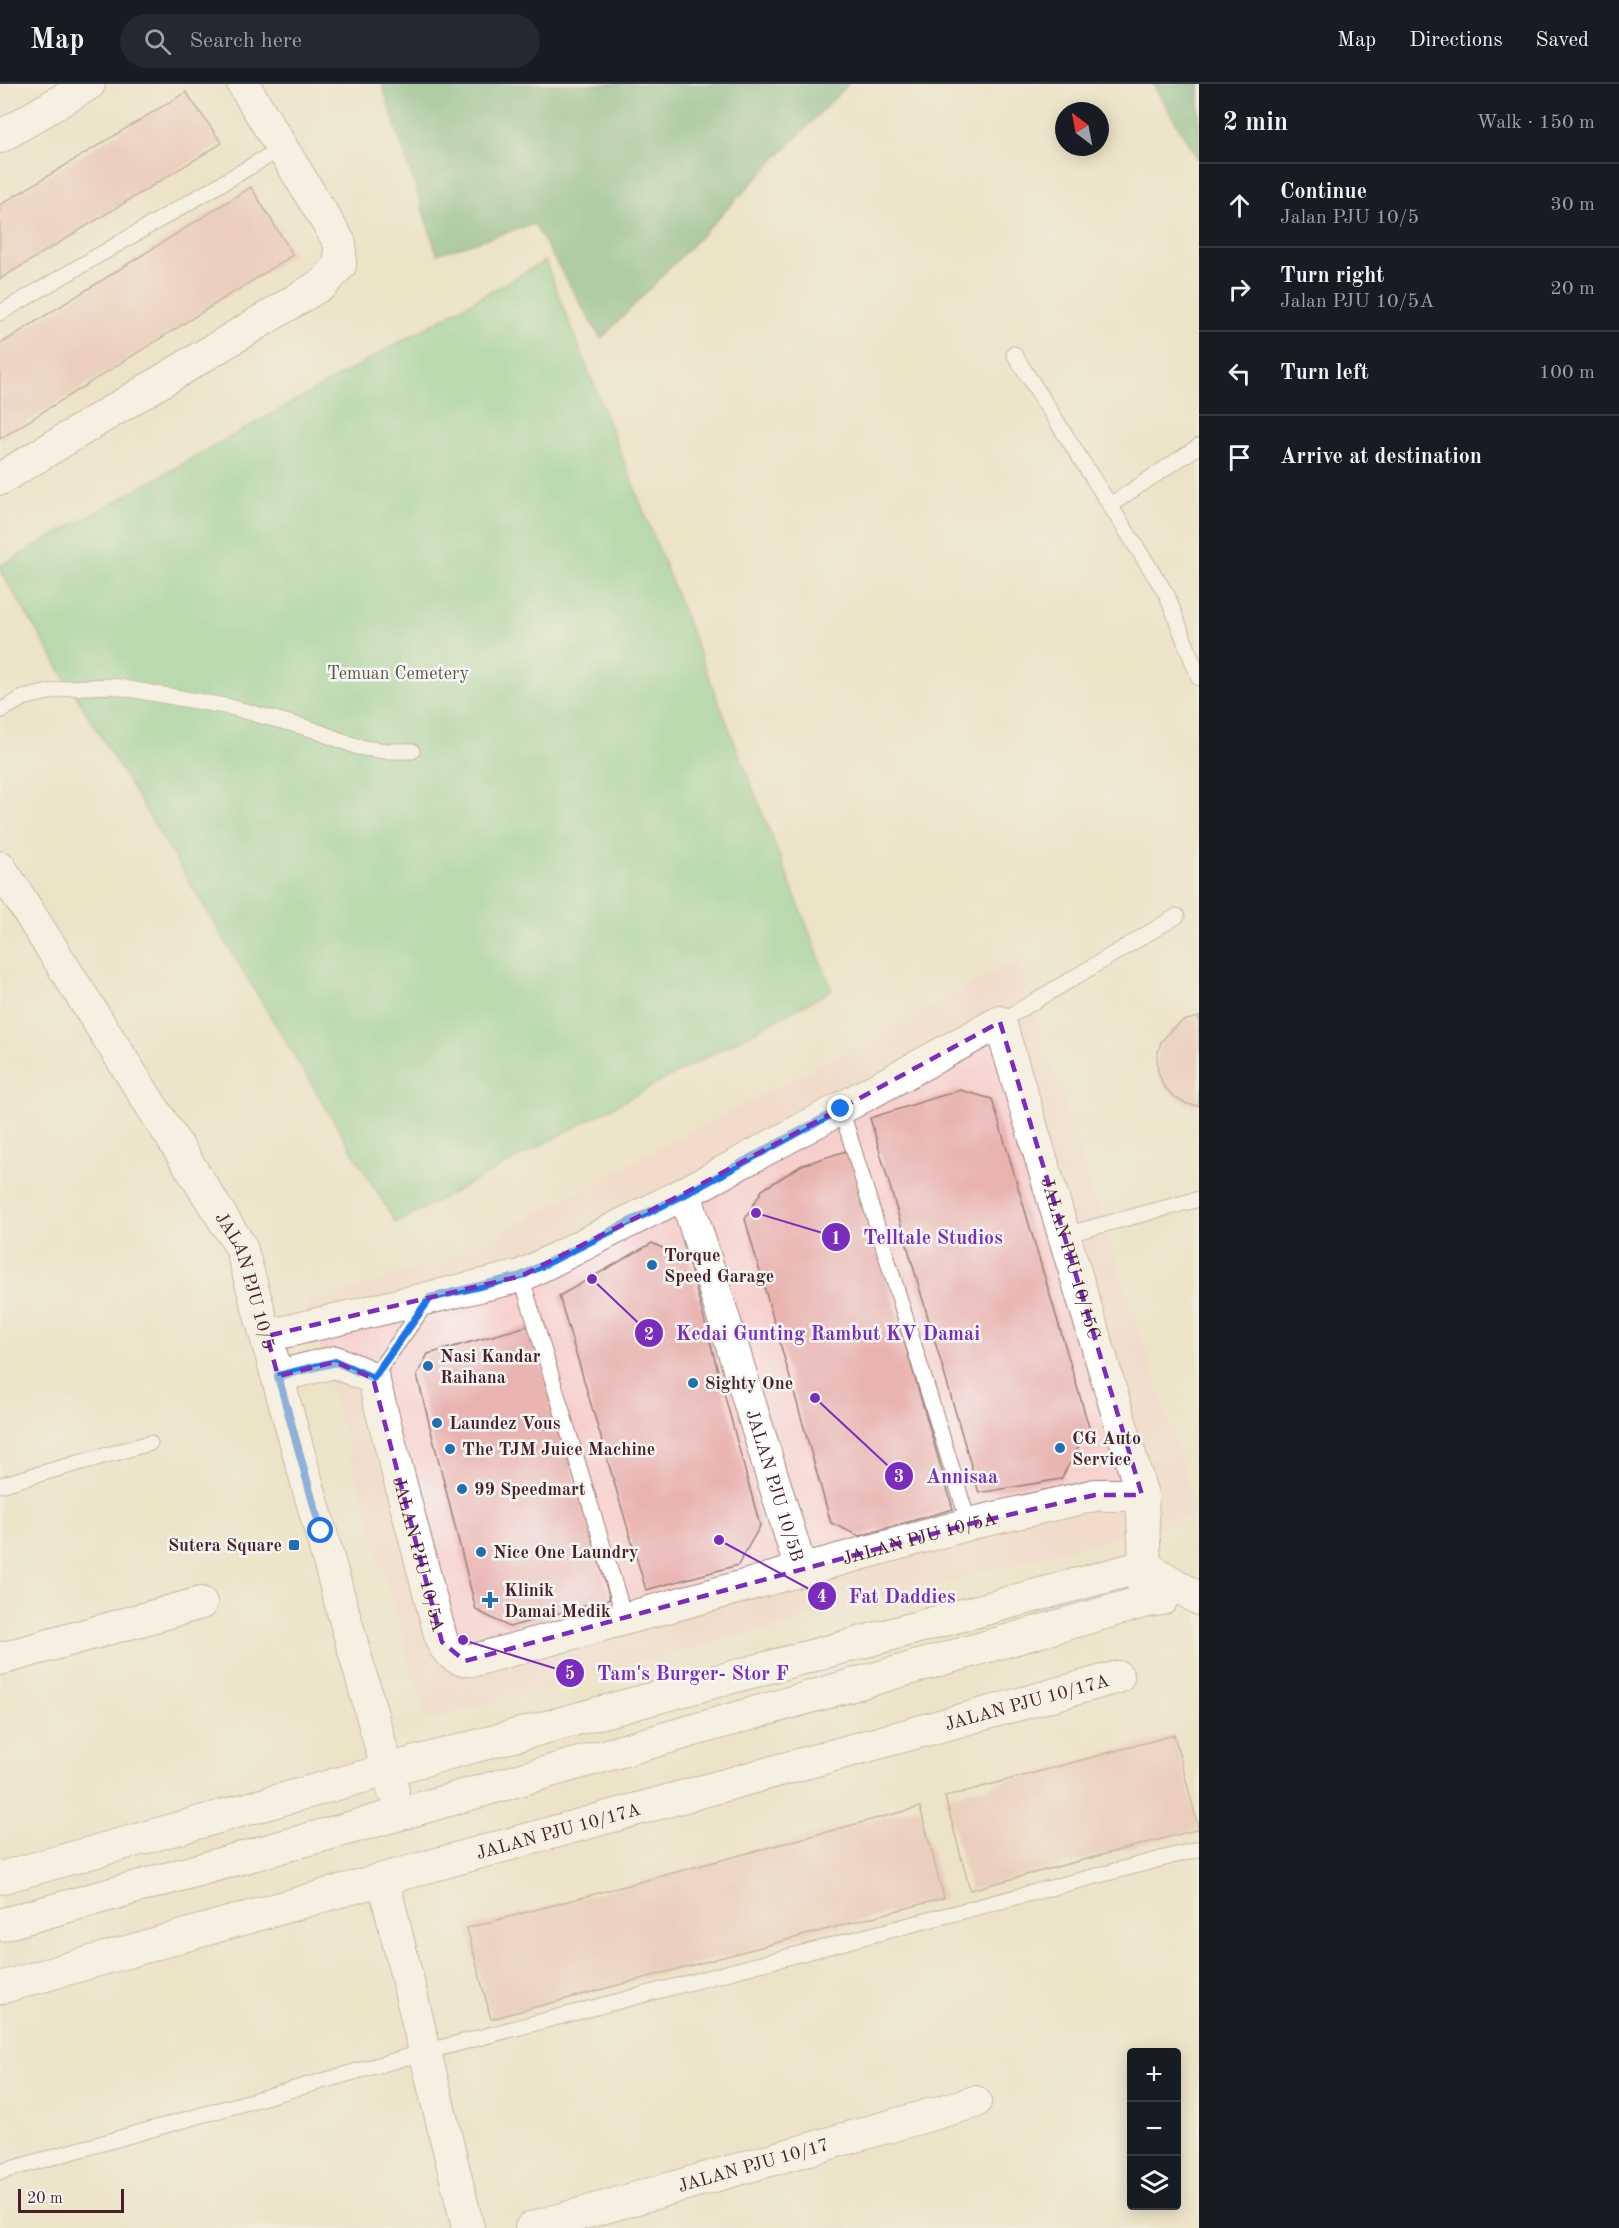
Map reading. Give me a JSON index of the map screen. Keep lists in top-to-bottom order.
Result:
{
  "streets": {
    "street": [
      "JALAN PJU 10/15C",
      "JALAN PJU 10/5",
      "JALAN PJU 10/5B",
      "JALAN PJU 10/5A",
      "JALAN PJU 10/17A",
      "JALAN PJU 10/17"
    ]
  },
  "crossings": [
    ["JALAN PJU 10/15C", "JALAN PJU 10/5A"],
    ["JALAN PJU 10/5B", "JALAN PJU 10/5A"]
  ],
  "parks": ["Temuan Cemetery"],
  "places": {
    "other": [
      "Telltale Studios",
      "Torque Speed Garage",
      "Kedai Gunting Rambut KV Damai",
      "Nasi Kandar Raihana",
      "8ighty One",
      "Annisaa",
      "Laundez Vous",
      "CG Auto Service",
      "The TJM Juice Machine",
      "99 Speedmart",
      "Fat Daddies",
      "Nice One Laundry",
      "Tam's Burger- Stor F"
    ],
    "transit": ["Sutera Square"],
    "health": ["Klinik Damai Medik"]
  },
  "scale_bar": "20 m",
  "north": "top left",
  "page": {
    "header": "Map",
    "search": "Search here",
    "nav": ["Map", "Directions", "Saved"],
    "heading": ["2 min", "Walk · 150 m"],
    "list": [
      ["Continue", "Jalan PJU 10/5", "30 m"],
      ["Turn right", "Jalan PJU 10/5A", "20 m"],
      ["Turn left", "100 m"],
      "Arrive at destination"
    ],
    "map_buttons": ["+", "−"],
    "scale": "20 m"
  }
}
